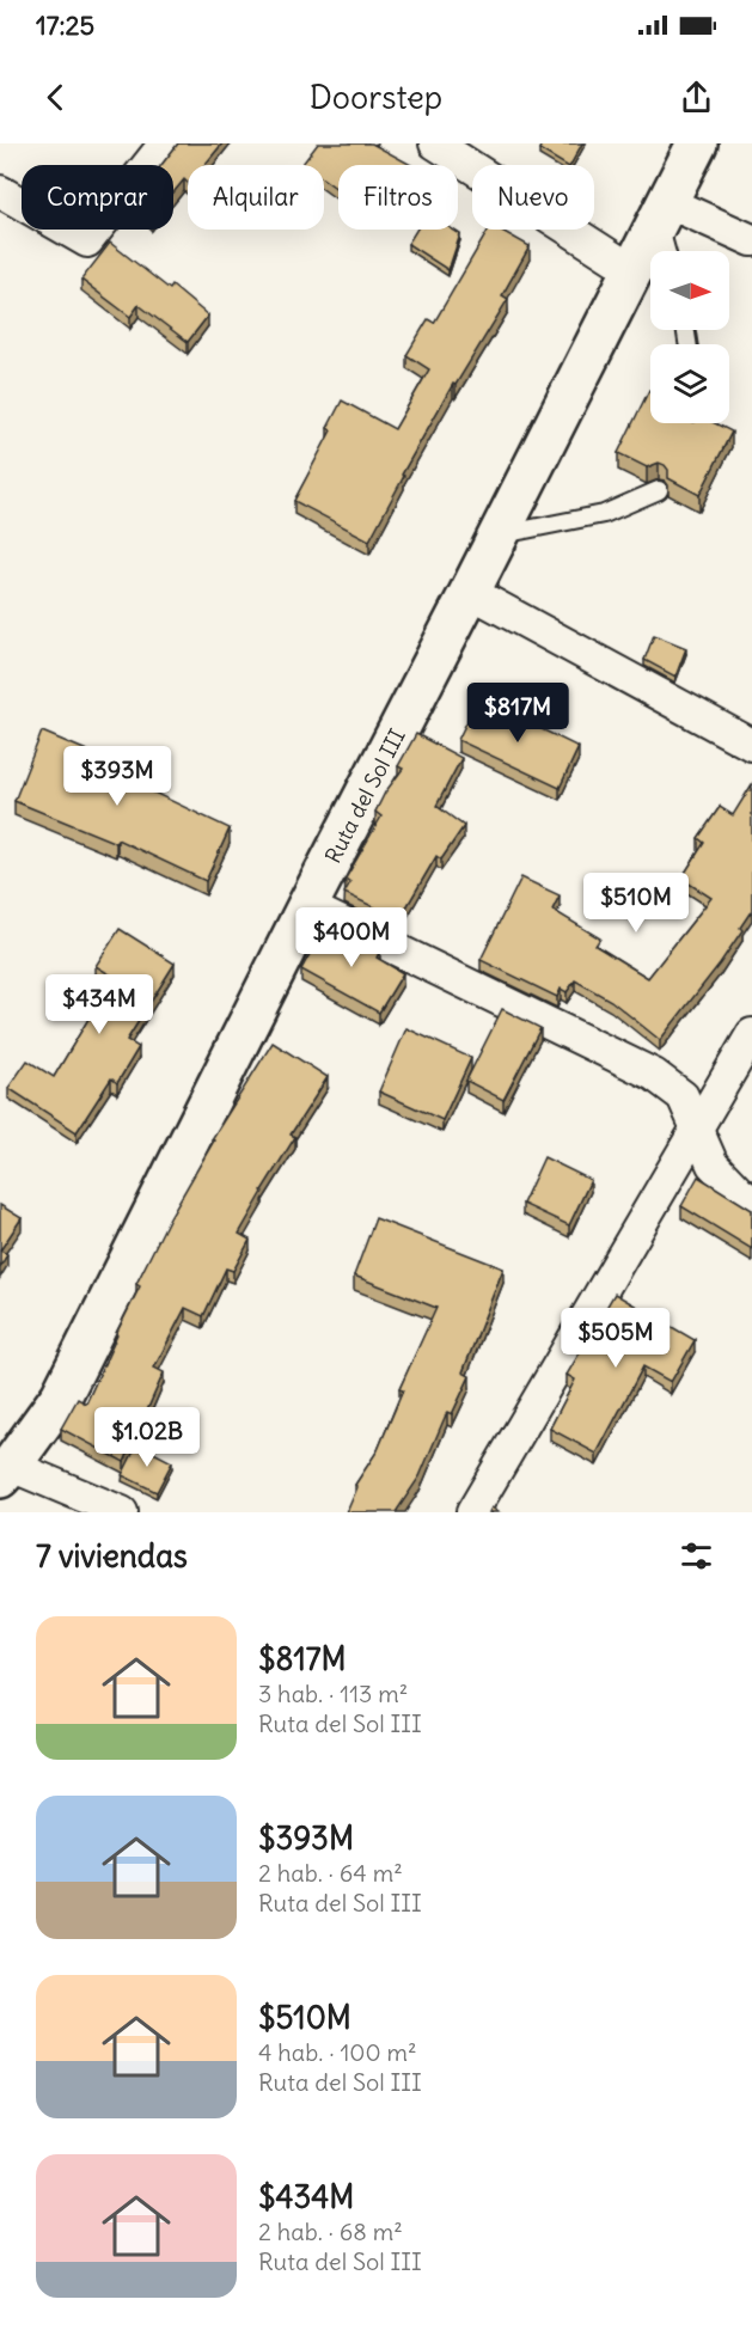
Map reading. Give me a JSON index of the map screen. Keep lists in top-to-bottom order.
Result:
{
  "streets": {
    "highway": ["Ruta del Sol III"]
  },
  "north": "right",
  "page": {
    "status": "17:25",
    "header": "Doorstep",
    "chip": [
      "Comprar",
      "Alquilar",
      "Filtros",
      "Nuevo"
    ],
    "price": [
      "$817M",
      "$393M",
      "$510M",
      "$400M",
      "$434M",
      "$505M",
      "$1.02B"
    ],
    "heading": "7 viviendas",
    "list": [
      {
        "name": "$817M",
        "note": "3 hab. · 113 m² · Ruta del Sol III"
      },
      {
        "name": "$393M",
        "note": "2 hab. · 64 m² · Ruta del Sol III"
      },
      {
        "name": "$510M",
        "note": "4 hab. · 100 m² · Ruta del Sol III"
      },
      {
        "name": "$434M",
        "note": "2 hab. · 68 m² · Ruta del Sol III"
      }
    ]
  }
}
